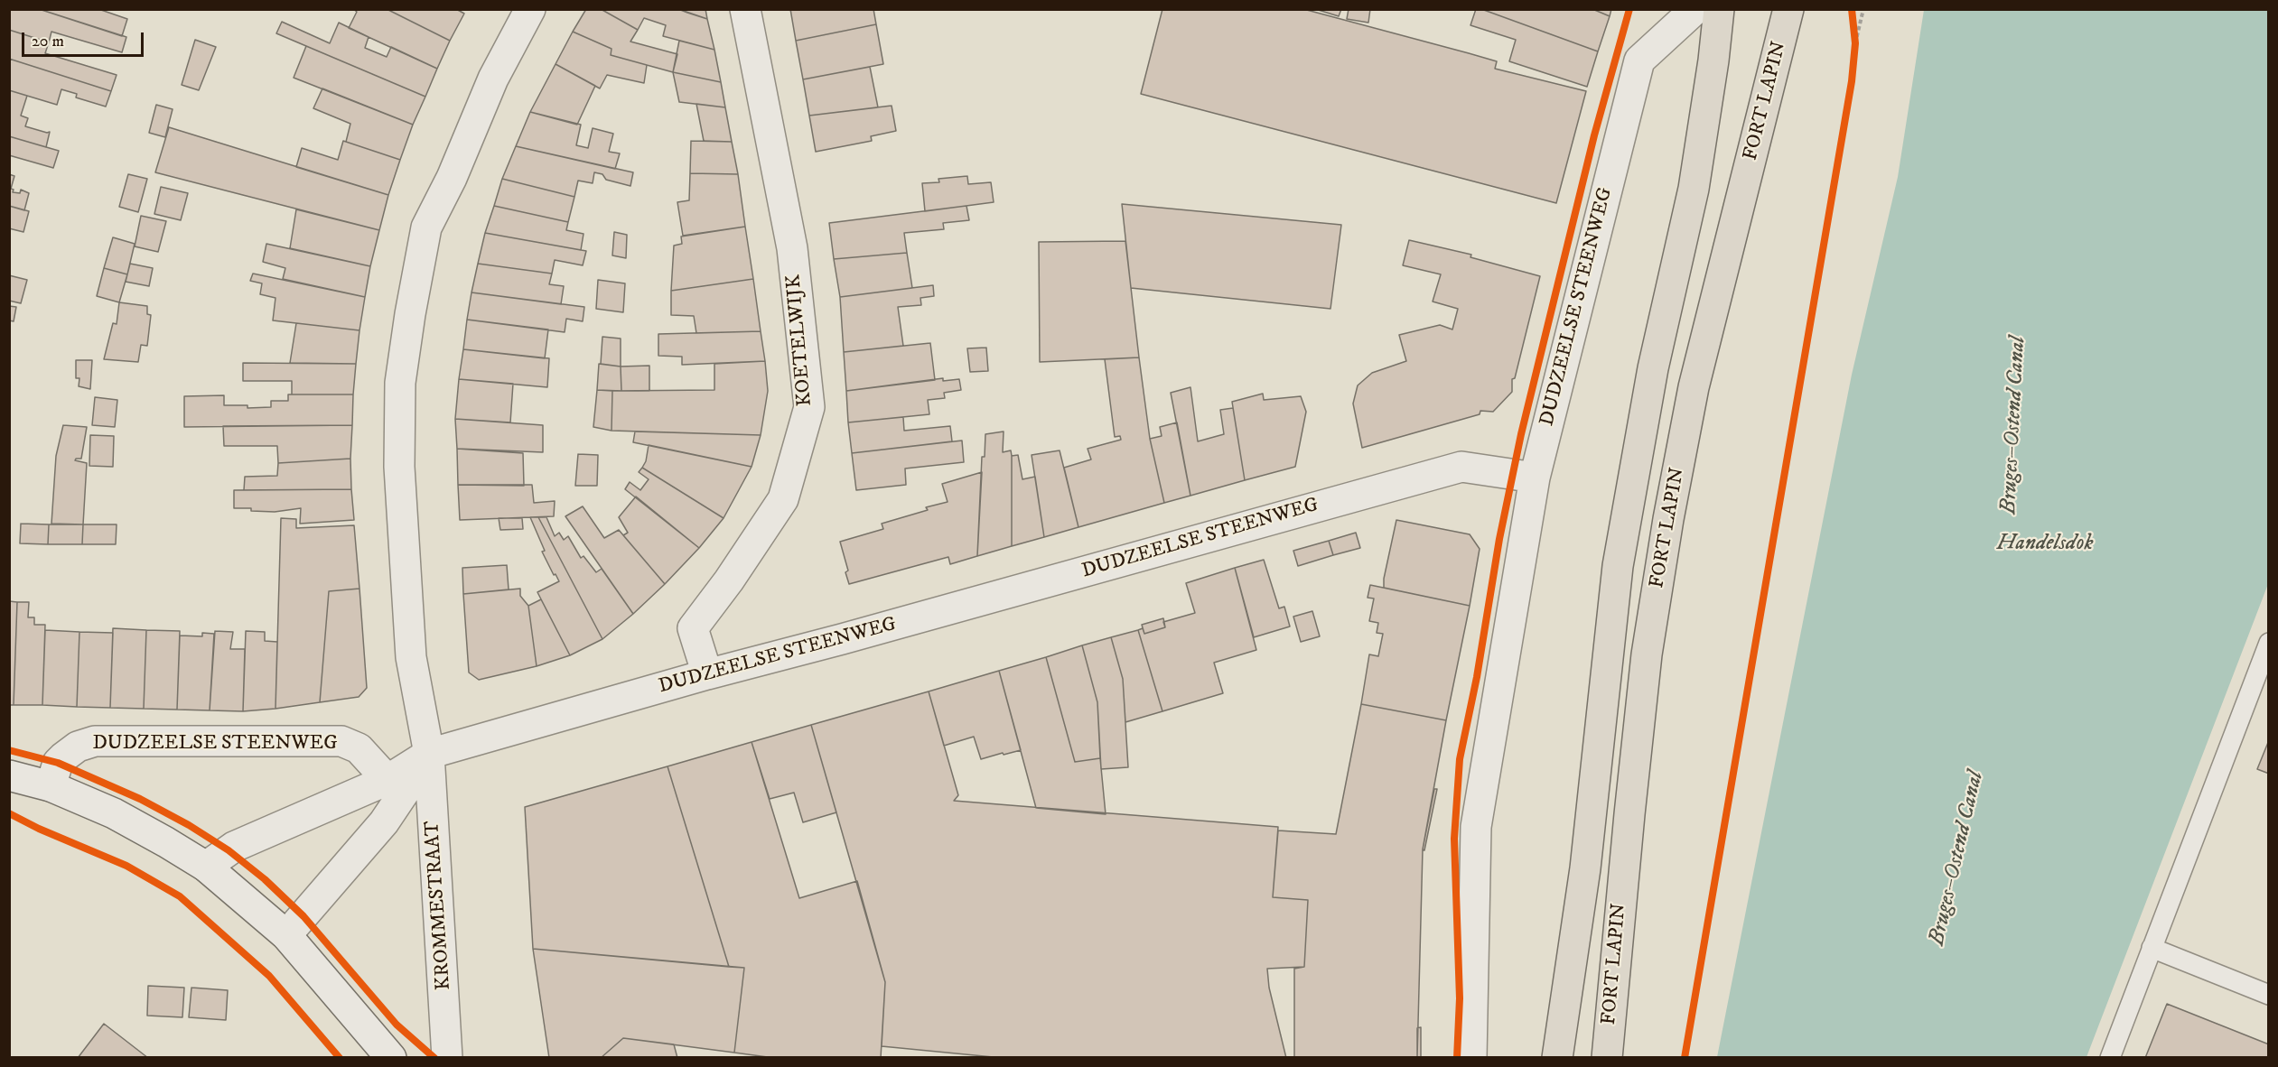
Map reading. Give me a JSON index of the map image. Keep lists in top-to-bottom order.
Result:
{
  "streets": {
    "main road": ["FORT LAPIN"],
    "street": ["DUDZEELSE STEENWEG", "KOETELWIJK", "KROMMESTRAAT"]
  },
  "crossings": [
    ["DUDZEELSE STEENWEG", "KOETELWIJK"],
    ["DUDZEELSE STEENWEG", "KROMMESTRAAT"]
  ],
  "water": ["Bruges–Ostend Canal", "Handelsdok"],
  "scale_bar": "20 m"
}
